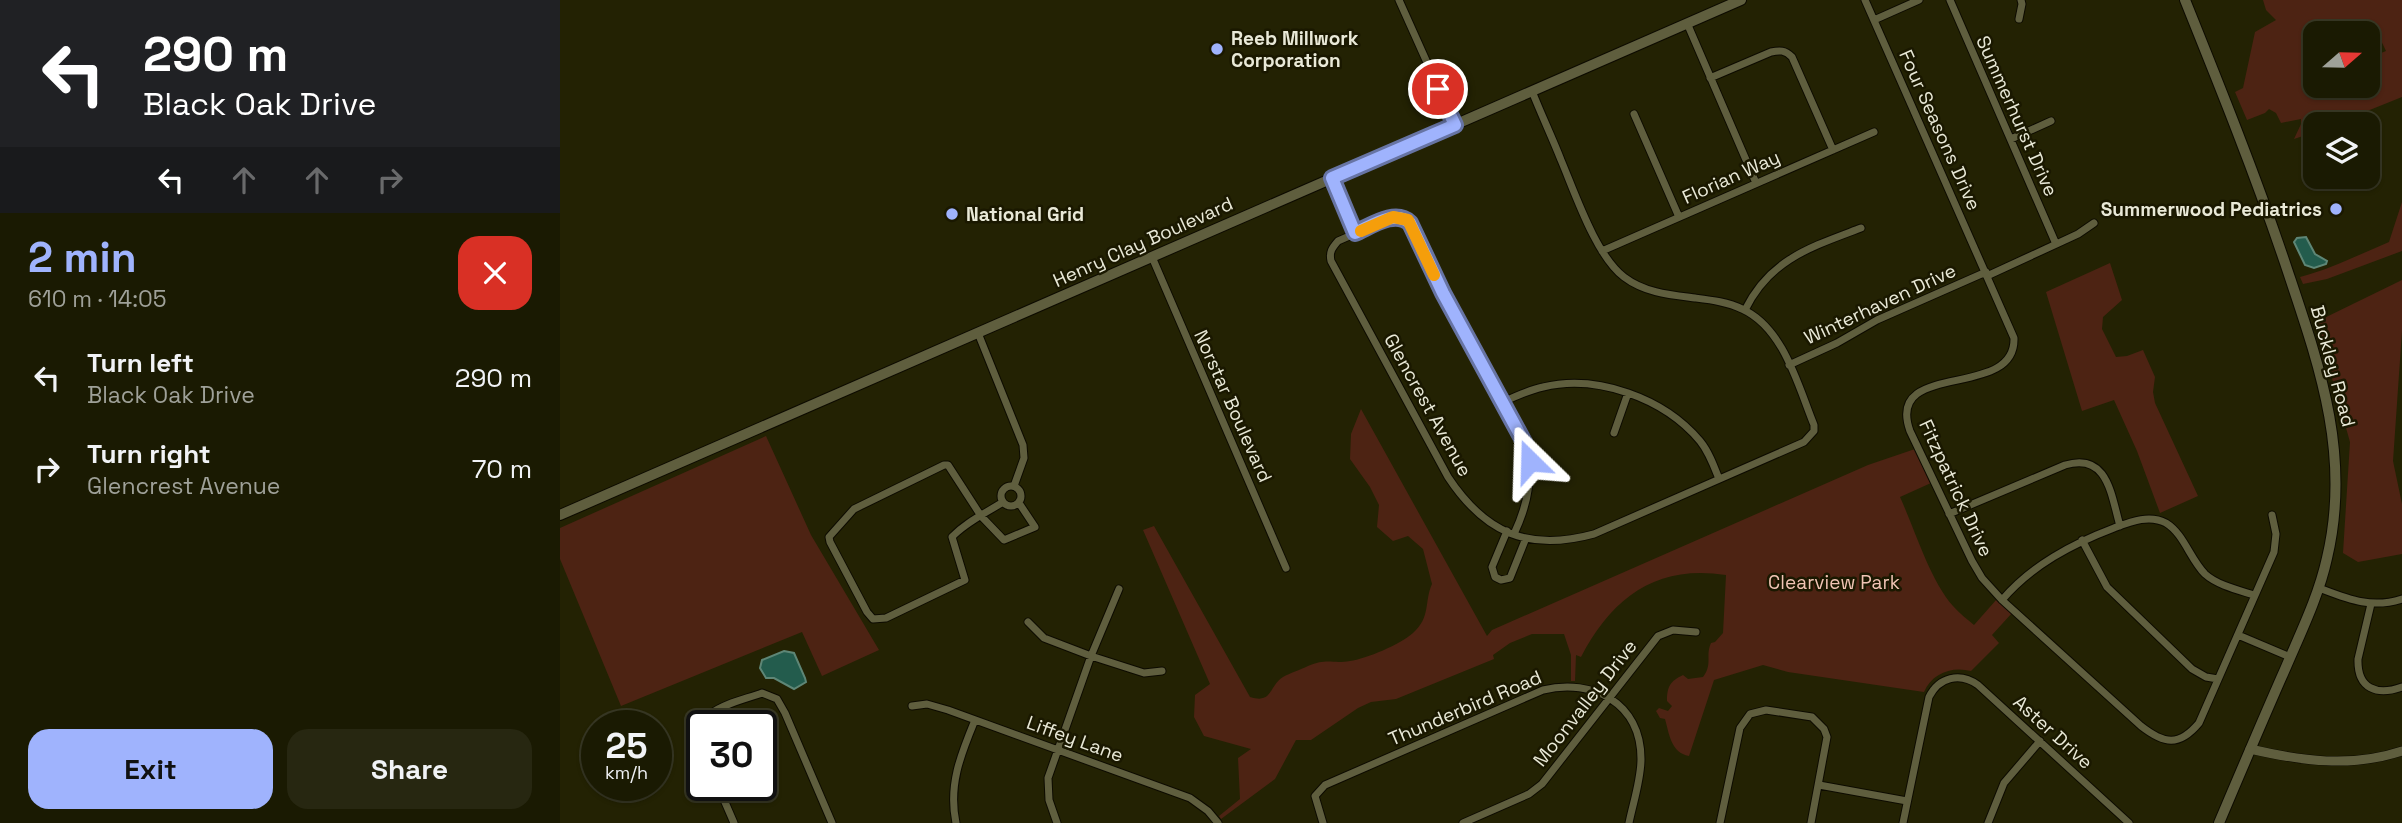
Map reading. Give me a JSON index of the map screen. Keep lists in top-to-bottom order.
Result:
{
  "streets": {
    "main road": ["Henry Clay Boulevard", "Buckley Road"],
    "street": [
      "Summerhurst Drive",
      "Four Seasons Drive",
      "Florian Way",
      "Winterhaven Drive",
      "Glencrest Avenue",
      "Norstar Boulevard",
      "Fitzpatrick Drive",
      "Moonvalley Drive",
      "Thunderbird Road",
      "Aster Drive",
      "Liffey Lane"
    ]
  },
  "crossings": [
    ["Summerhurst Drive", "Winterhaven Drive"],
    ["Four Seasons Drive", "Winterhaven Drive"],
    ["Four Seasons Drive", "Fitzpatrick Drive"],
    ["Henry Clay Boulevard", "Norstar Boulevard"],
    ["Winterhaven Drive", "Glencrest Avenue"],
    ["Winterhaven Drive", "Fitzpatrick Drive"],
    ["Moonvalley Drive", "Thunderbird Road"]
  ],
  "parks": ["Clearview Park"],
  "places": ["Reeb Millwork Corporation", "Summerwood Pediatrics", "National Grid"],
  "north": "right",
  "page": {
    "turn": ["290 m", "Black Oak Drive"],
    "heading": ["2 min", "610 m · 14:05"],
    "list": [
      {
        "name": "Turn left",
        "note": "Black Oak Drive",
        "value": "290 m"
      },
      {
        "name": "Turn right",
        "note": "Glencrest Avenue",
        "value": "70 m"
      }
    ],
    "speed": "25 km/h",
    "limit": "30",
    "buttons": ["Exit", "Share"]
  }
}
